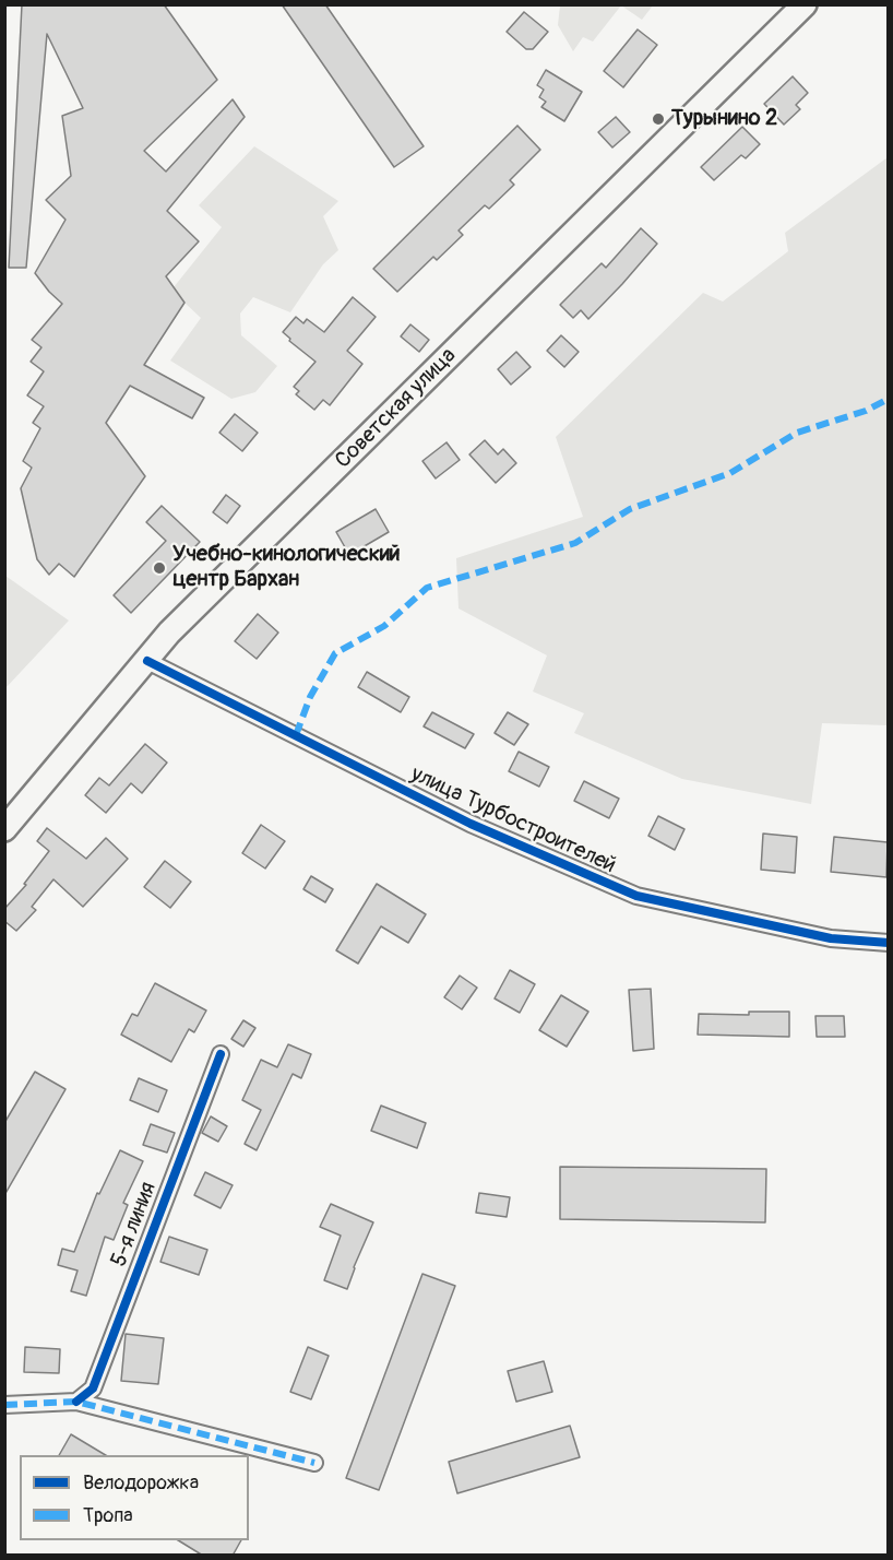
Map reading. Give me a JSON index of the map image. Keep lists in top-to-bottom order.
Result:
{
  "streets": {
    "main road": ["Советская улица"],
    "street": ["улица Турбостроителей", "5-я линия"]
  },
  "crossings": [
    ["Советская улица", "улица Турбостроителей"]
  ],
  "places": ["Турынино 2", "Учебно-кинологический центр Бархан"],
  "legend": ["Велодорожка", "Тропа"]
}
